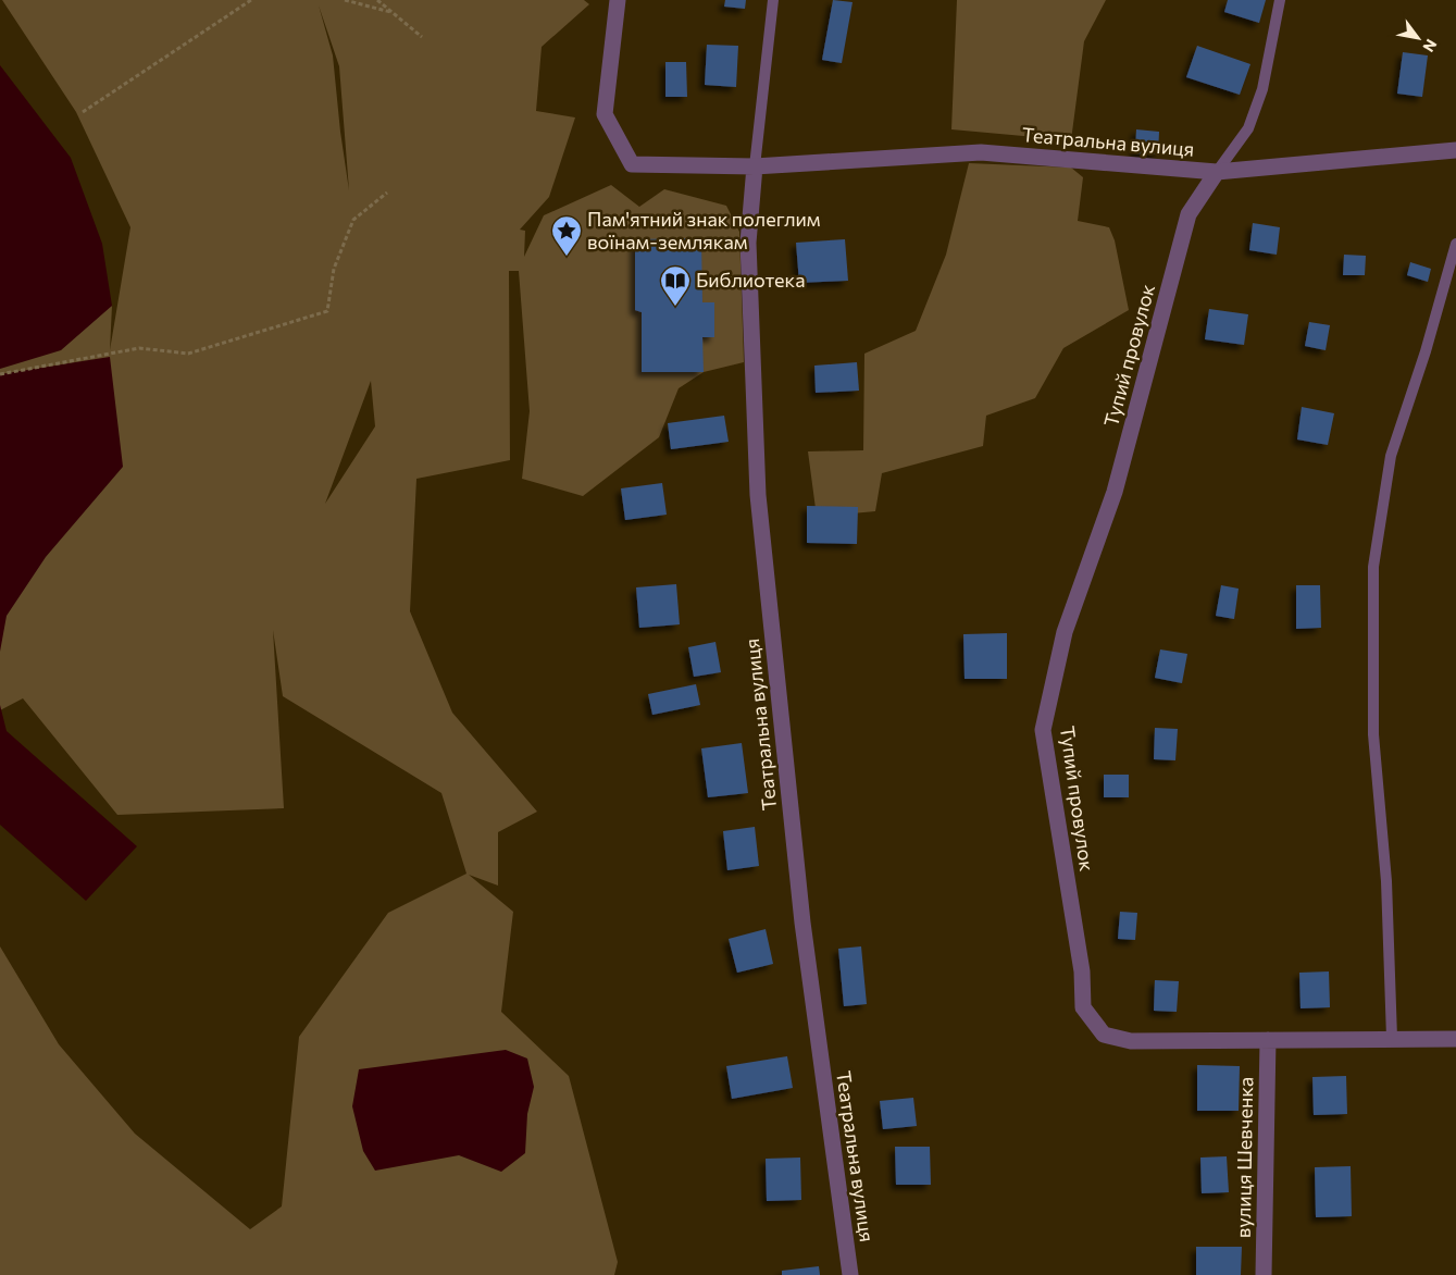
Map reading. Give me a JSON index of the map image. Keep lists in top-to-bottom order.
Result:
{
  "streets": {
    "street": ["Театральна вулиця", "Тупий провулок", "вулиця Шевченка"]
  },
  "crossings": [
    ["Театральна вулиця", "Тупий провулок"],
    ["Тупий провулок", "вулиця Шевченка"]
  ],
  "places": {
    "place": ["Пам'ятний знак полеглим воїнам-землякам"],
    "library": ["Библиотека"]
  },
  "north": "bottom right"
}
